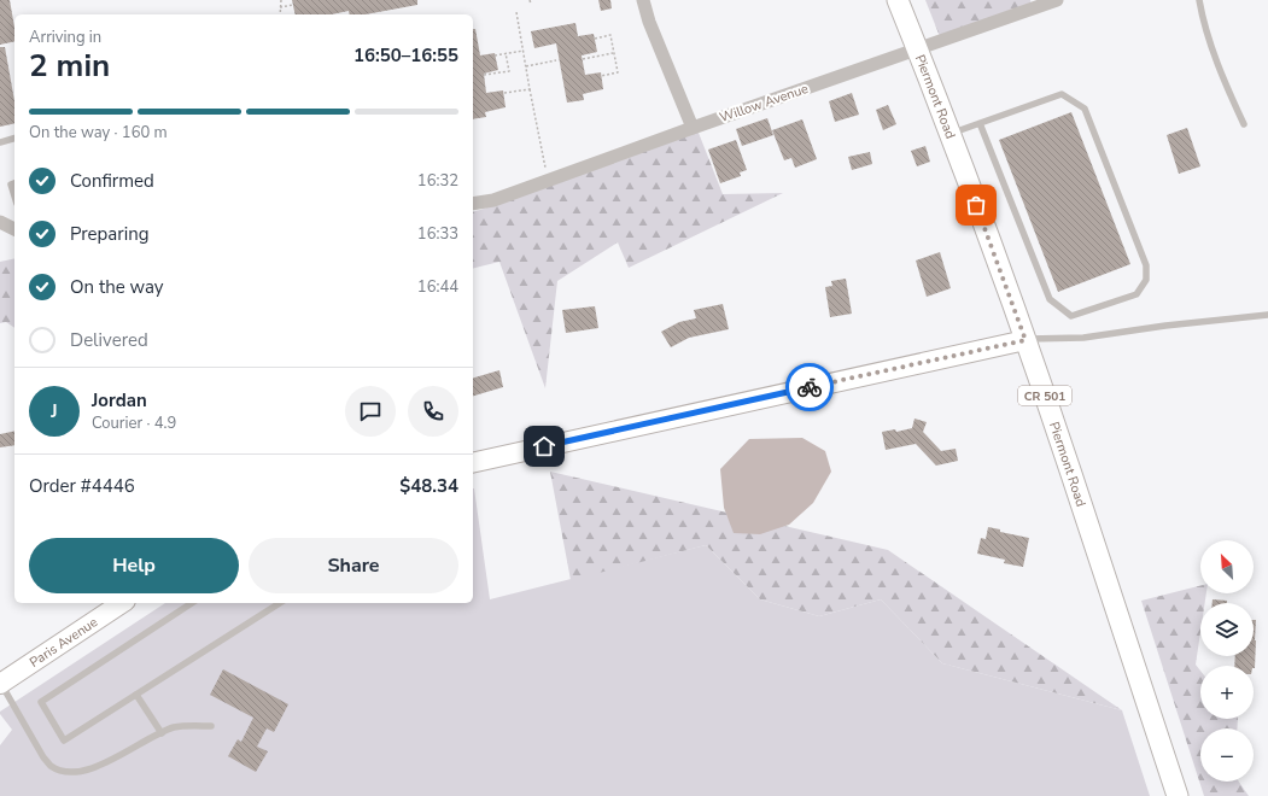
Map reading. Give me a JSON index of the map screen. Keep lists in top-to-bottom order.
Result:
{
  "streets": {
    "main road": ["Piermont Road", "CR 501"],
    "street": ["Willow Avenue", "Paris Avenue"]
  },
  "crossings": [
    ["Piermont Road", "Willow Avenue"]
  ],
  "north": "top left",
  "page": {
    "heading": ["2 min", "Arriving in", "16:50–16:55"],
    "panel": [
      "Jordan",
      "Courier · 4.9",
      "Order #4446",
      "$48.34"
    ],
    "bar": "On the way · 160 m",
    "list": [
      ["Confirmed", "16:32"],
      ["Preparing", "16:33"],
      ["On the way", "16:44"],
      "Delivered"
    ],
    "round": "J",
    "buttons": ["Help", "Share"],
    "map_buttons": ["+", "−"]
  }
}
